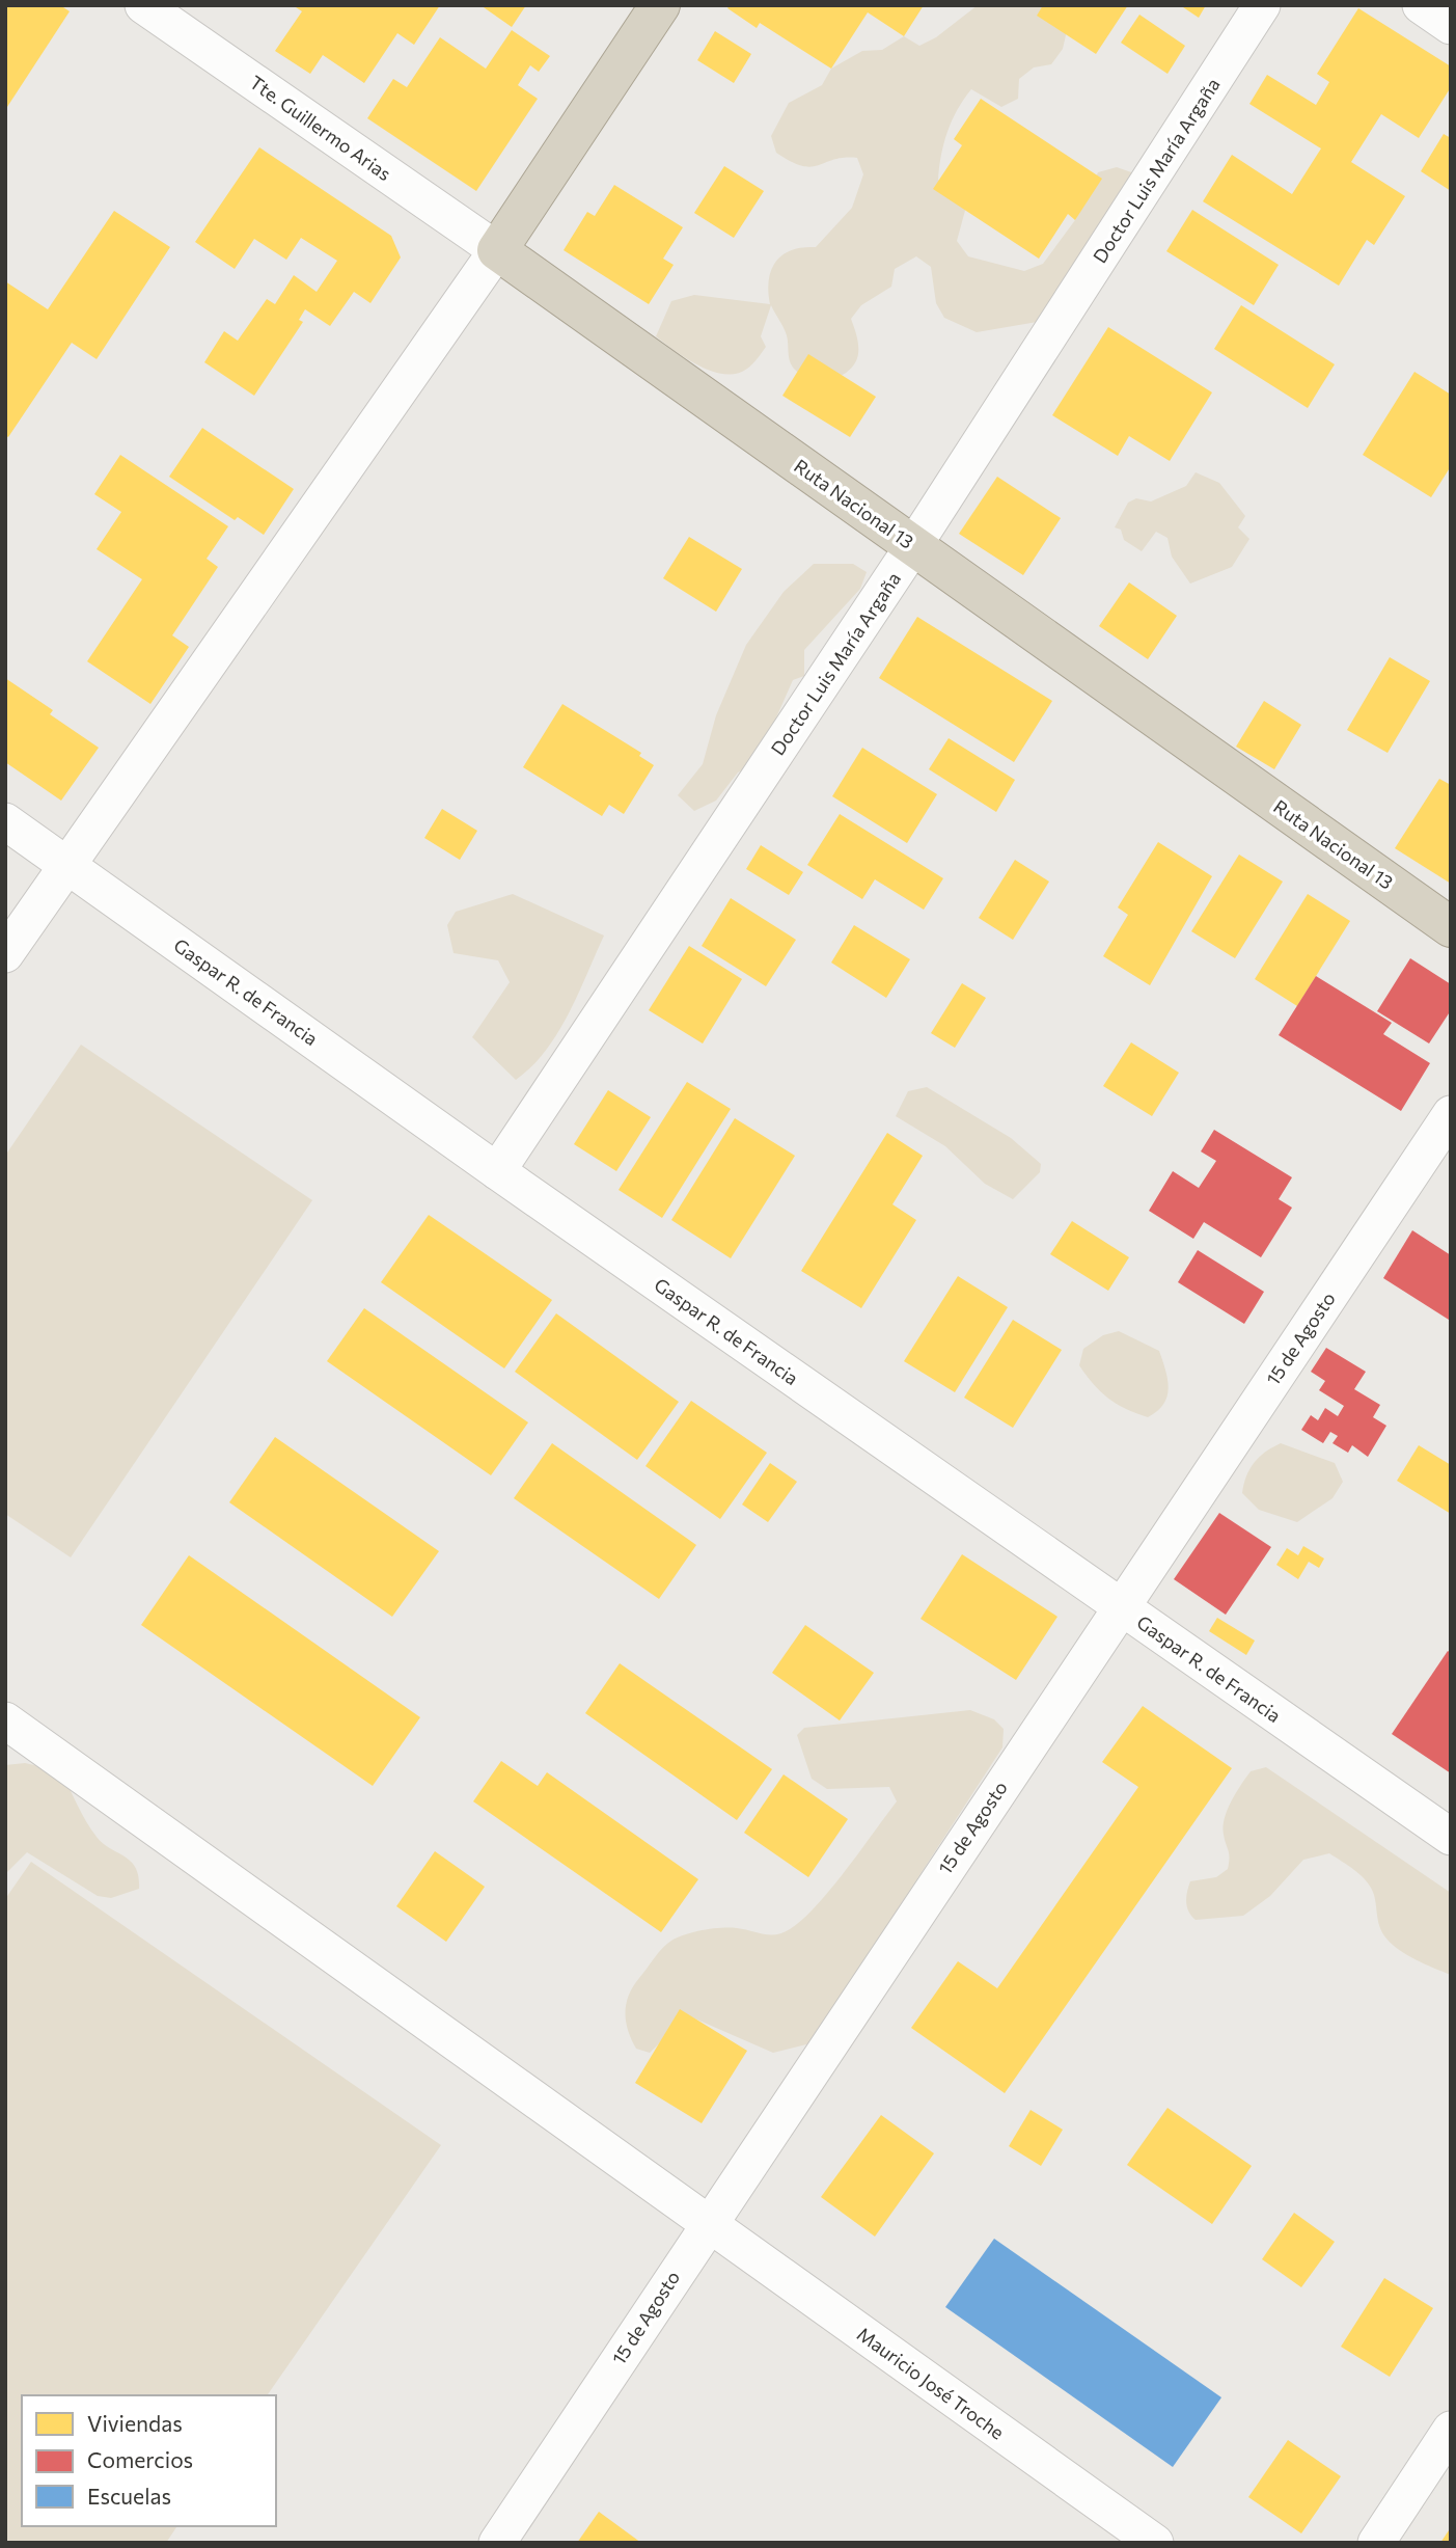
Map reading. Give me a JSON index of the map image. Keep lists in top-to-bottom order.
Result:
{
  "streets": {
    "highway": ["Ruta Nacional 13"],
    "street": [
      "Tte. Guillermo Arias",
      "Doctor Luis María Argaña",
      "Gaspar R. de Francia",
      "15 de Agosto",
      "Mauricio José Troche"
    ]
  },
  "crossings": [
    ["Tte. Guillermo Arias", "Ruta Nacional 13"],
    ["Doctor Luis María Argaña", "Ruta Nacional 13"],
    ["Doctor Luis María Argaña", "Gaspar R. de Francia"],
    ["Gaspar R. de Francia", "15 de Agosto"],
    ["15 de Agosto", "Mauricio José Troche"]
  ],
  "legend": ["Viviendas", "Comercios", "Escuelas"]
}
